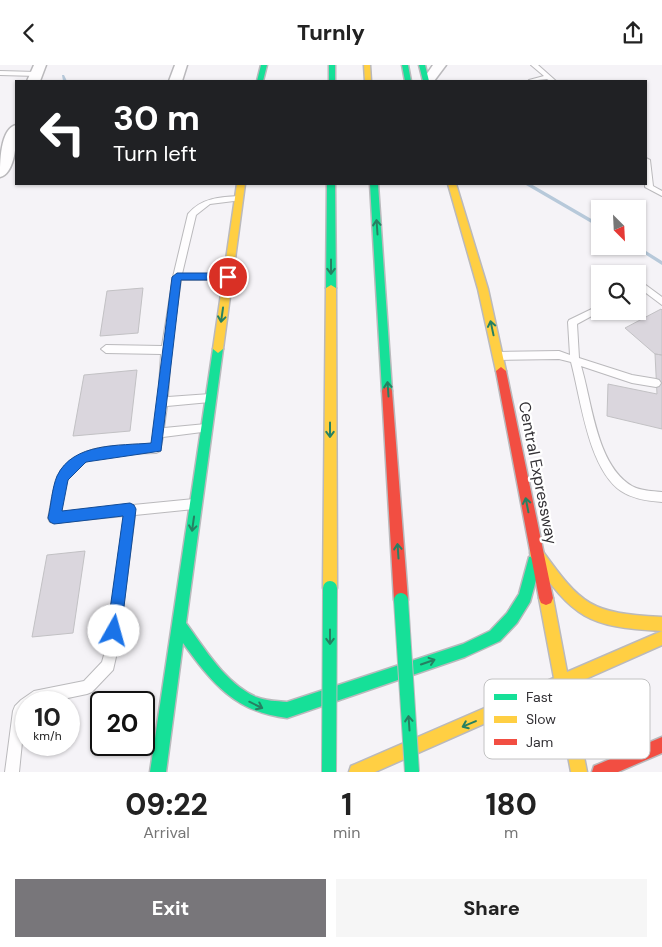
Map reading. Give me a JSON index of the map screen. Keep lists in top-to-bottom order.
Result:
{
  "streets": {
    "main road": ["Central Expressway"]
  },
  "one_way": ["Central Expressway"],
  "legend": ["Fast", "Slow", "Jam"],
  "north": "bottom right",
  "page": {
    "header": "Turnly",
    "turn": ["30 m", "Turn left"],
    "speed": "10 km/h",
    "limit": "20",
    "eta": [
      "09:22",
      "Arrival",
      "1",
      "min",
      "180",
      "m"
    ],
    "buttons": ["Exit", "Share"]
  }
}
